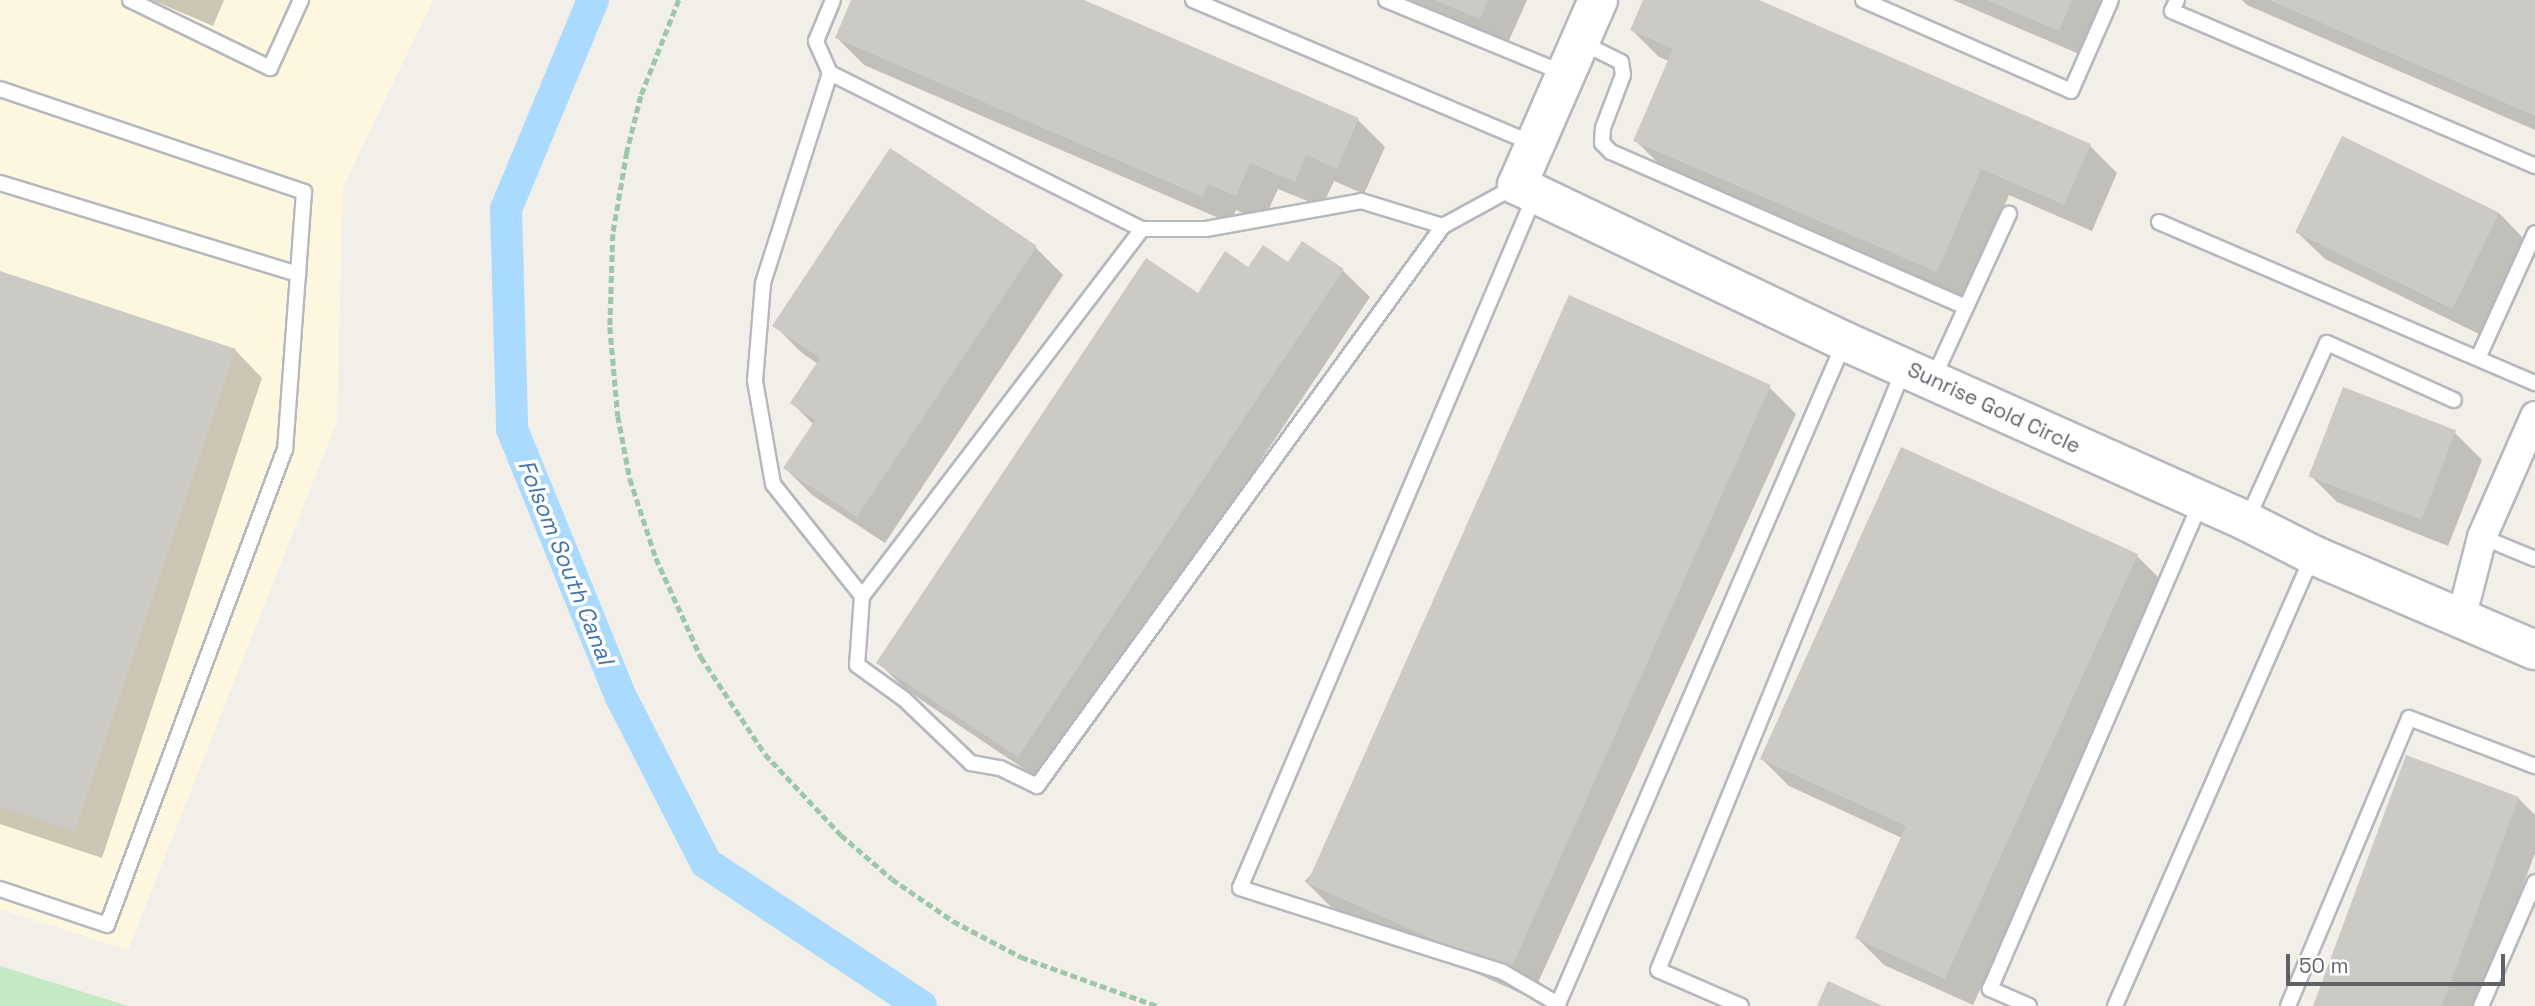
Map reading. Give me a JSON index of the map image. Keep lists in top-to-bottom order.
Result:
{
  "streets": {
    "street": ["Sunrise Gold Circle"]
  },
  "water": ["Folsom South Canal"],
  "scale_bar": "50 m"
}
